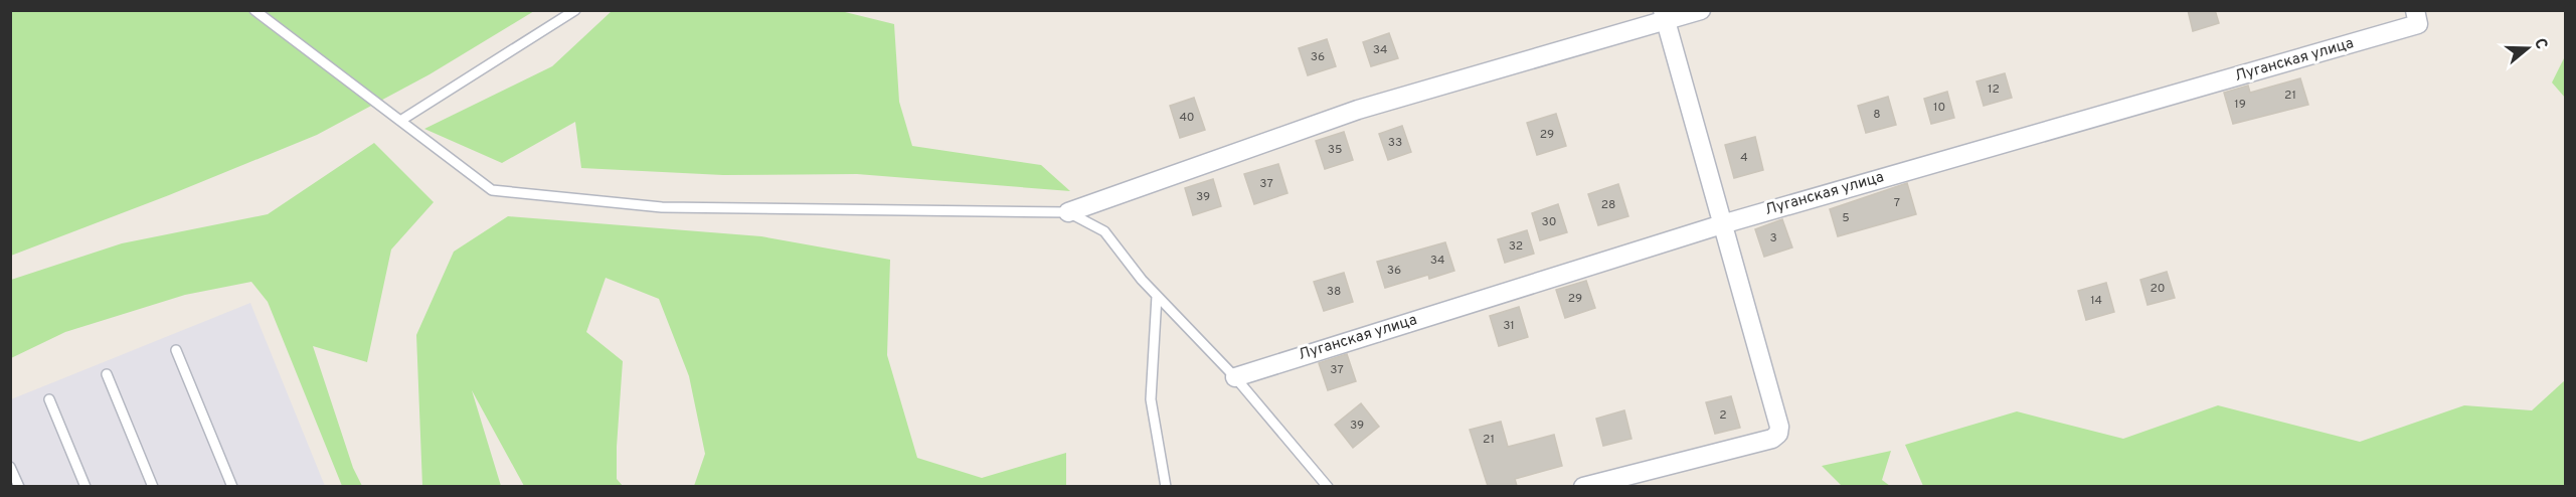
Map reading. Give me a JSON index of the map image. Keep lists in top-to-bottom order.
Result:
{
  "streets": {
    "street": ["Луганская улица"]
  },
  "house_numbers": [
    "34",
    "36",
    "12",
    "21",
    "19",
    "10",
    "8",
    "40",
    "29",
    "33",
    "35",
    "4",
    "37",
    "39",
    "7",
    "28",
    "5",
    "30",
    "3",
    "32",
    "34",
    "36",
    "20",
    "38",
    "29",
    "14",
    "31",
    "37",
    "2",
    "39",
    "21"
  ],
  "north": "right"
}
